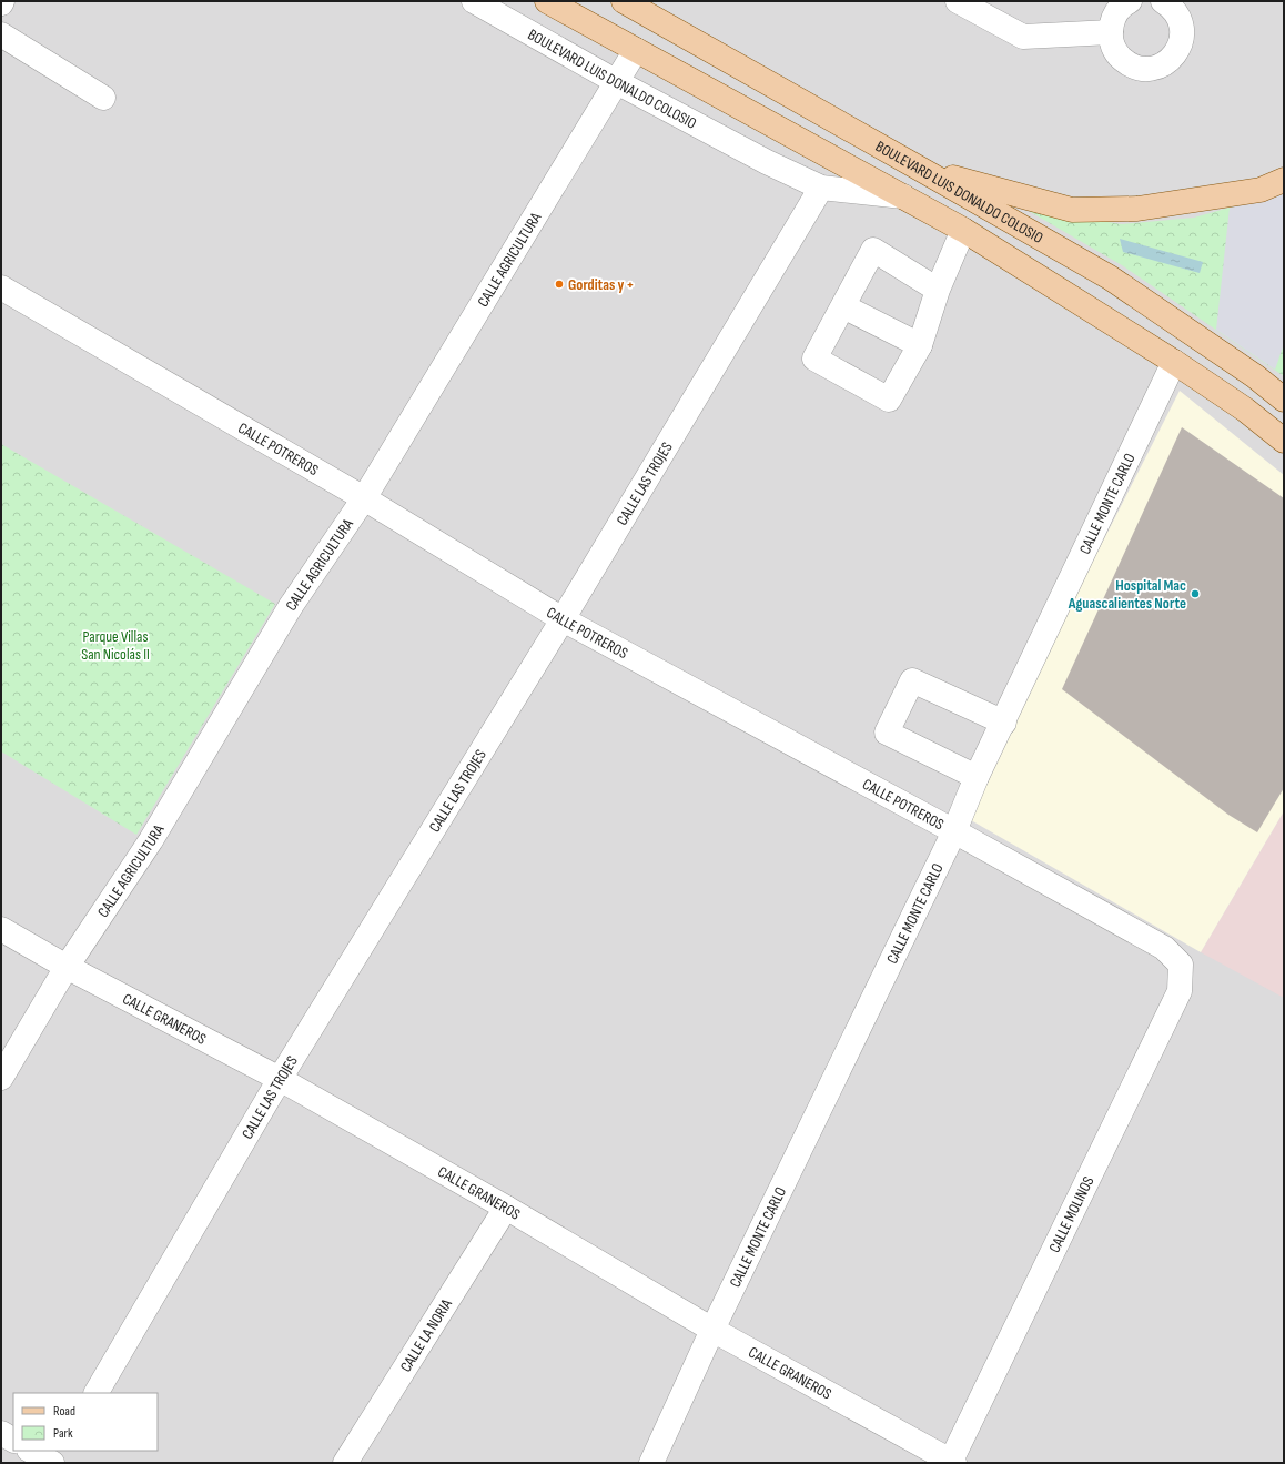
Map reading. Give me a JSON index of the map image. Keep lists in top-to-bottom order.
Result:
{
  "streets": {
    "main road": ["BOULEVARD LUIS DONALDO COLOSIO"],
    "street": [
      "CALLE AGRICULTURA",
      "CALLE POTREROS",
      "CALLE LAS TROJES",
      "CALLE MONTE CARLO",
      "CALLE GRANEROS",
      "CALLE MOLINOS",
      "CALLE LA NORIA"
    ]
  },
  "crossings": [
    ["BOULEVARD LUIS DONALDO COLOSIO", "CALLE AGRICULTURA"],
    ["BOULEVARD LUIS DONALDO COLOSIO", "CALLE LAS TROJES"],
    ["BOULEVARD LUIS DONALDO COLOSIO", "CALLE MONTE CARLO"],
    ["CALLE AGRICULTURA", "CALLE POTREROS"],
    ["CALLE AGRICULTURA", "CALLE GRANEROS"],
    ["CALLE POTREROS", "CALLE LAS TROJES"],
    ["CALLE POTREROS", "CALLE MONTE CARLO"],
    ["CALLE POTREROS", "CALLE MOLINOS"],
    ["CALLE LAS TROJES", "CALLE GRANEROS"],
    ["CALLE MONTE CARLO", "CALLE GRANEROS"],
    ["CALLE GRANEROS", "CALLE MOLINOS"],
    ["CALLE GRANEROS", "CALLE LA NORIA"]
  ],
  "parks": ["Parque Villas San Nicolás II"],
  "places": ["Gorditas y +", "Hospital Mac Aguascalientes Norte"],
  "legend": ["Road", "Park"]
}
